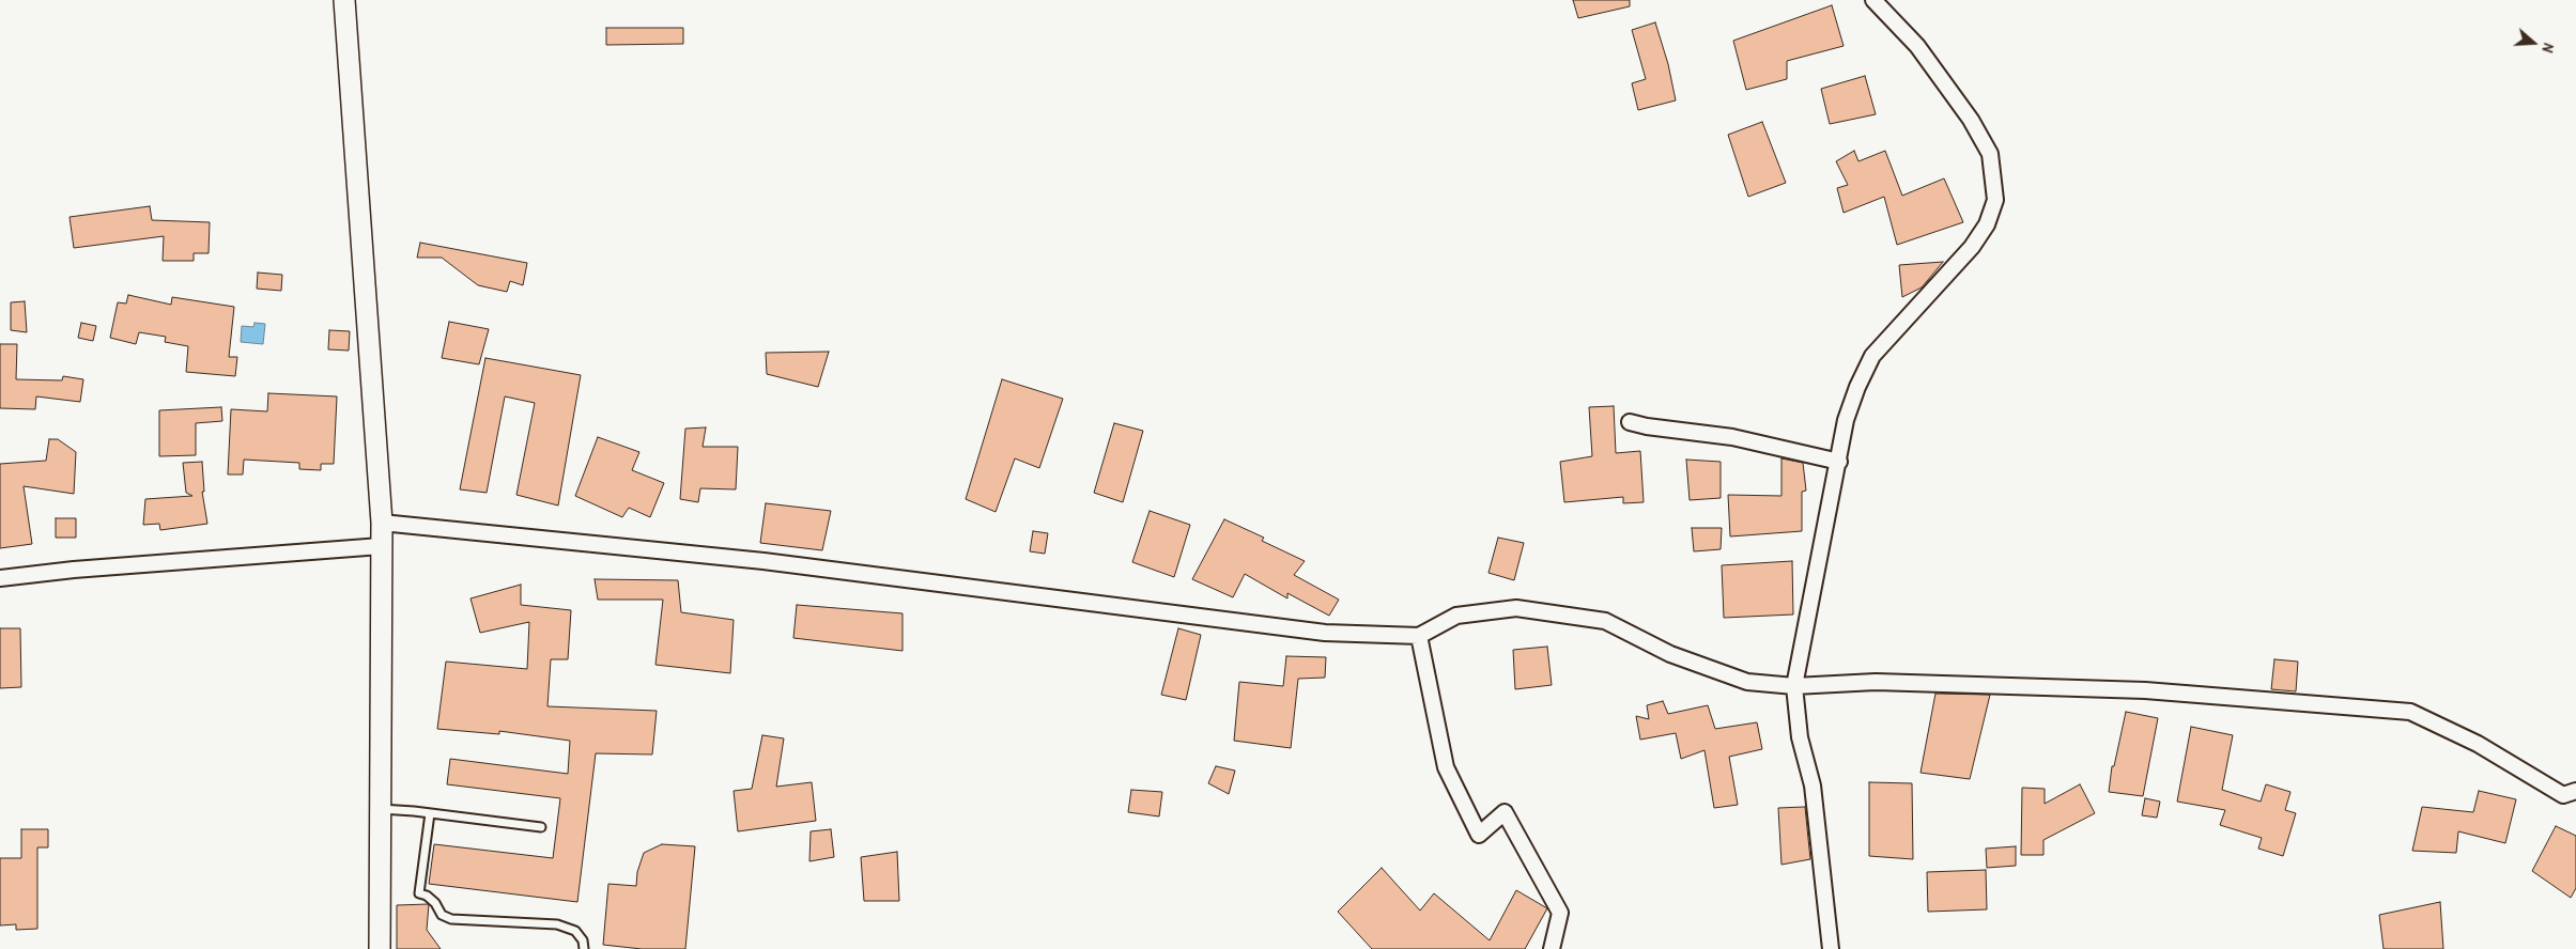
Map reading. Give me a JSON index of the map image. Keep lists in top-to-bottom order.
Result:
{
  "north": "right"
}
